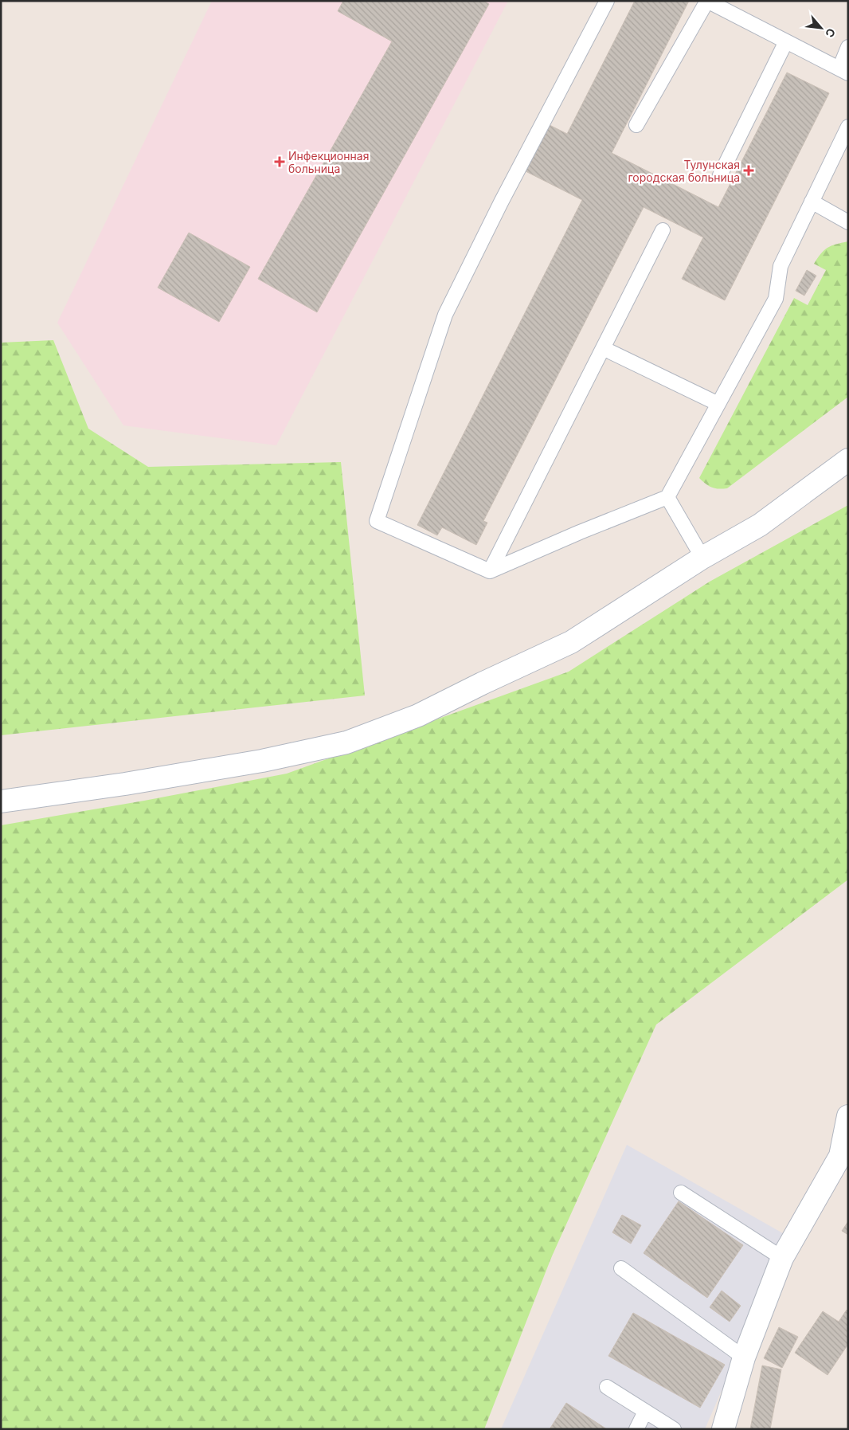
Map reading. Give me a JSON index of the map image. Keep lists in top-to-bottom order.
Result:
{
  "places": {
    "health": ["Инфекционная больница", "Тулунская городская больница"]
  },
  "north": "bottom right"
}
